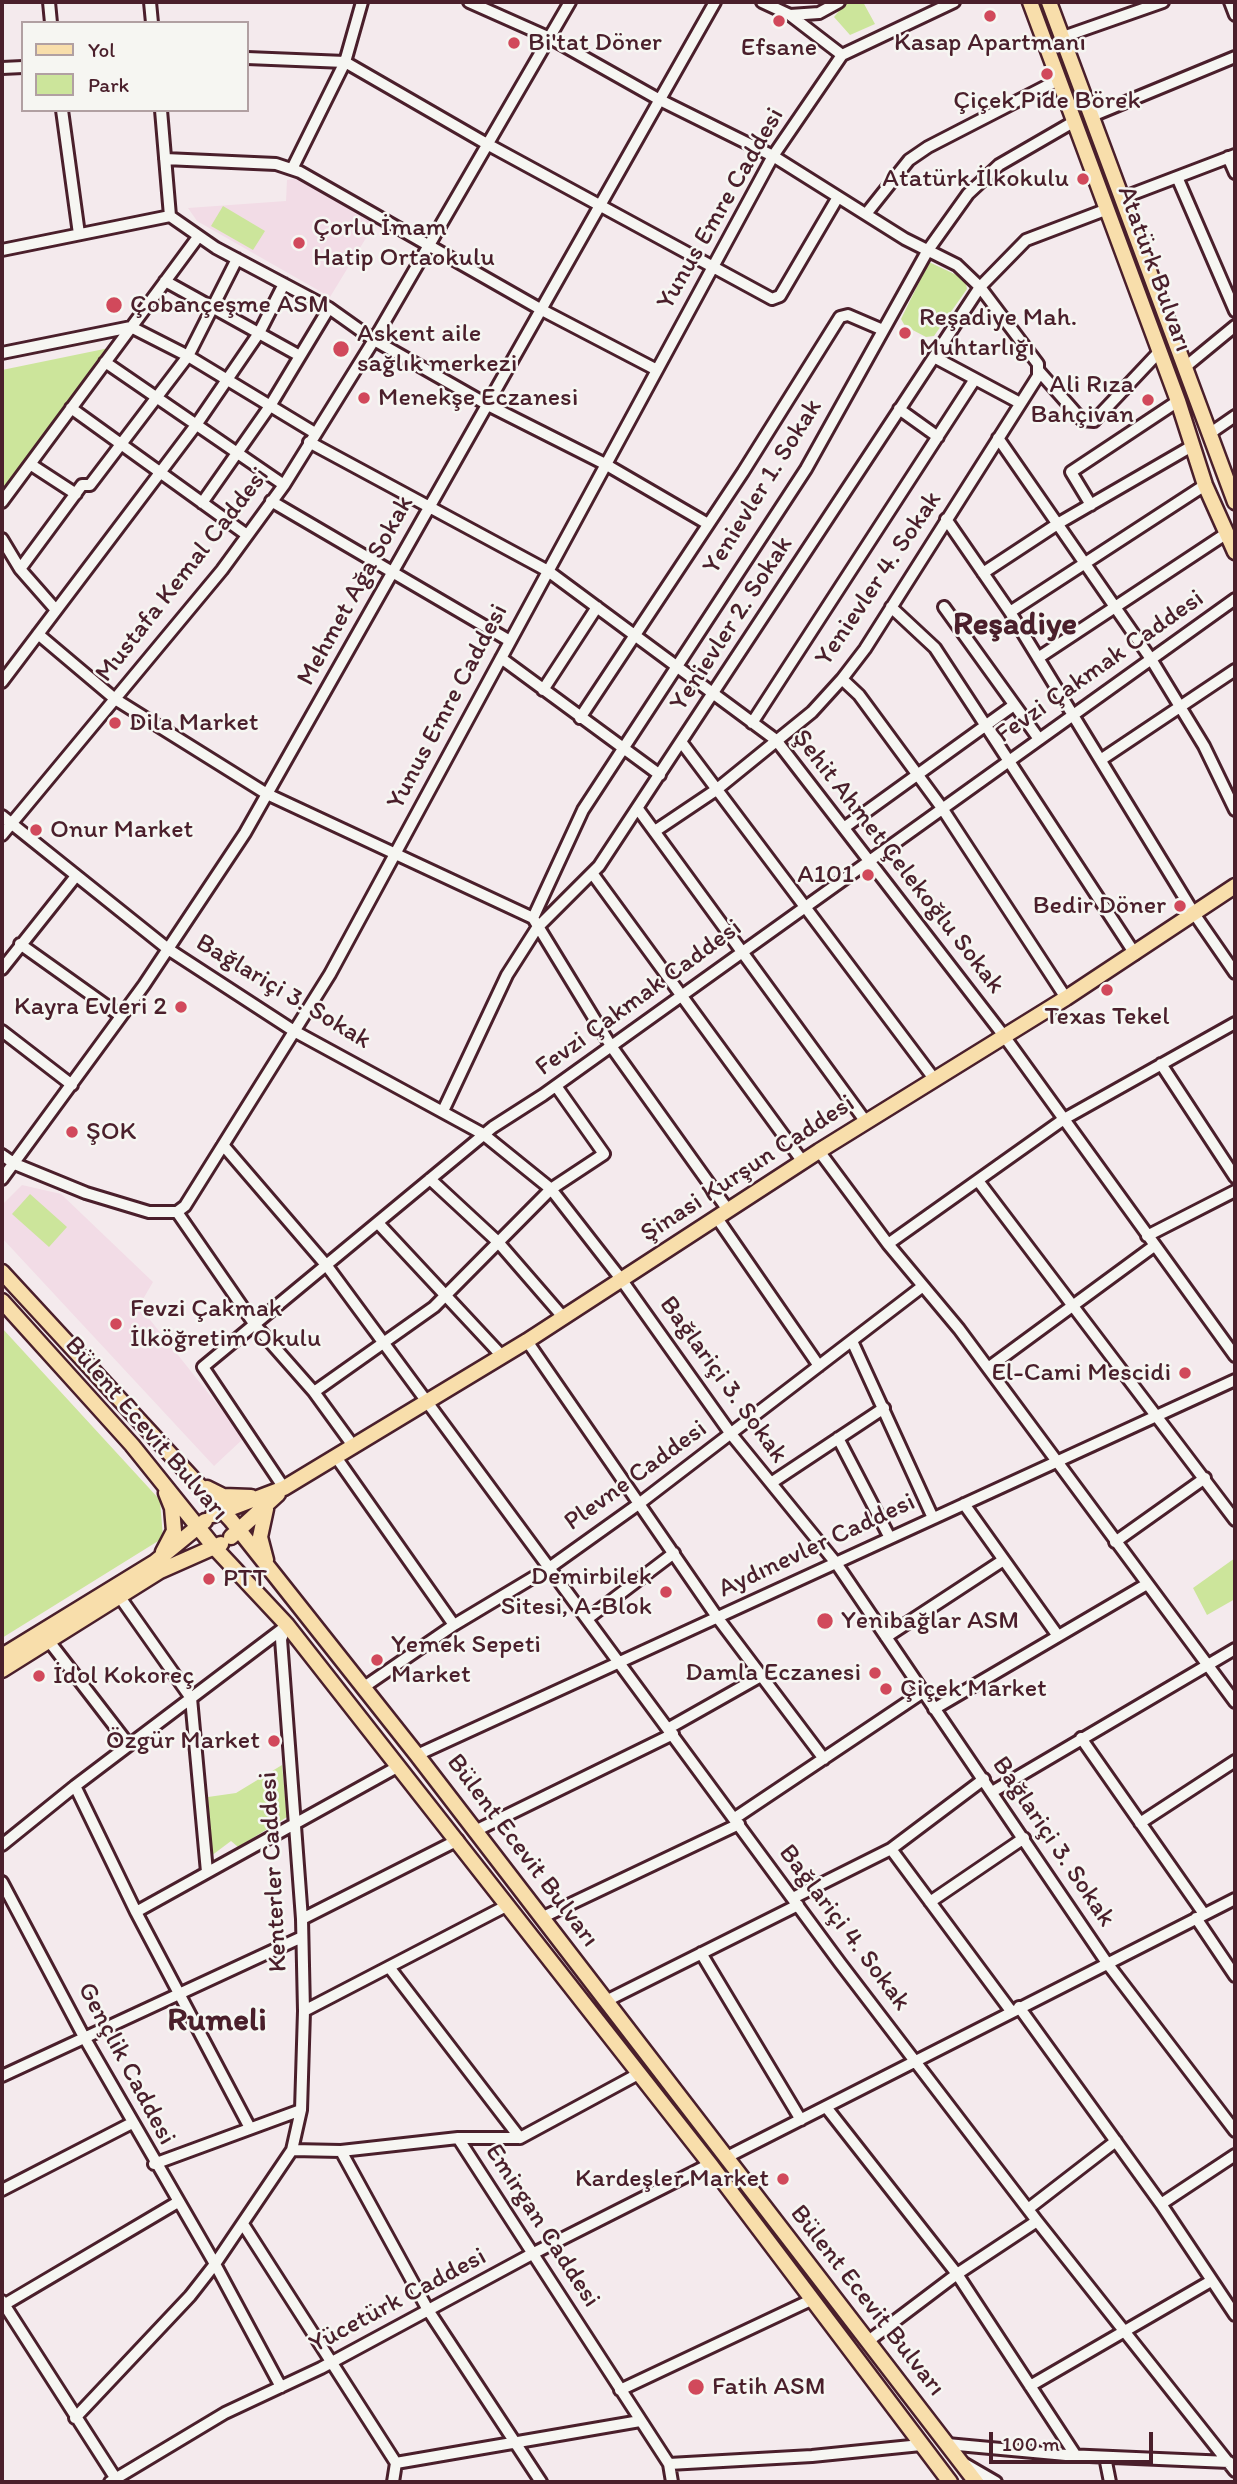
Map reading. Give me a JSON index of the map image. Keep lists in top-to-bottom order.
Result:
{
  "streets": {
    "main road": ["Atatürk Bulvarı", "Şinasi Kurşun Caddesi", "Bülent Ecevit Bulvarı"],
    "street": [
      "Yunus Emre Caddesi",
      "Yenievler 1. Sokak",
      "Mustafa Kemal Caddesi",
      "Yenievler 4. Sokak",
      "Mehmet Ağa Sokak",
      "Yenievler 2. Sokak",
      "Fevzi Çakmak Caddesi",
      "Şehit Ahmet Çelekoğlu Sokak",
      "Bağlariçi 3. Sokak",
      "Plevne Caddesi",
      "Aydınevler Caddesi",
      "Kenterler Caddesi",
      "Bağlariçi 4. Sokak",
      "Gençlik Caddesi",
      "Emirgan Caddesi",
      "Yücetürk Caddesi"
    ]
  },
  "crossings": [
    ["Yunus Emre Caddesi", "Şehit Ahmet Çelekoğlu Sokak"],
    ["Yunus Emre Caddesi", "Bağlariçi 3. Sokak"],
    ["Yunus Emre Caddesi", "Bağlariçi 4. Sokak"],
    ["Atatürk Bulvarı", "Yenievler 1. Sokak"],
    ["Atatürk Bulvarı", "Yenievler 2. Sokak"],
    ["Yenievler 1. Sokak", "Yenievler 2. Sokak"],
    ["Yenievler 1. Sokak", "Şehit Ahmet Çelekoğlu Sokak"],
    ["Mustafa Kemal Caddesi", "Şehit Ahmet Çelekoğlu Sokak"],
    ["Mustafa Kemal Caddesi", "Bağlariçi 3. Sokak"],
    ["Yenievler 4. Sokak", "Şehit Ahmet Çelekoğlu Sokak"],
    ["Mehmet Ağa Sokak", "Şehit Ahmet Çelekoğlu Sokak"],
    ["Mehmet Ağa Sokak", "Bağlariçi 3. Sokak"],
    ["Yenievler 2. Sokak", "Şehit Ahmet Çelekoğlu Sokak"],
    ["Yenievler 2. Sokak", "Bağlariçi 3. Sokak"],
    ["Fevzi Çakmak Caddesi", "Şehit Ahmet Çelekoğlu Sokak"],
    ["Fevzi Çakmak Caddesi", "Bağlariçi 3. Sokak"],
    ["Fevzi Çakmak Caddesi", "Şinasi Kurşun Caddesi"],
    ["Fevzi Çakmak Caddesi", "Bağlariçi 4. Sokak"],
    ["Şehit Ahmet Çelekoğlu Sokak", "Şinasi Kurşun Caddesi"],
    ["Bağlariçi 3. Sokak", "Şinasi Kurşun Caddesi"],
    ["Bağlariçi 3. Sokak", "Plevne Caddesi"],
    ["Bağlariçi 3. Sokak", "Aydınevler Caddesi"],
    ["Şinasi Kurşun Caddesi", "Bülent Ecevit Bulvarı"],
    ["Şinasi Kurşun Caddesi", "Bağlariçi 4. Sokak"],
    ["Bülent Ecevit Bulvarı", "Plevne Caddesi"],
    ["Bülent Ecevit Bulvarı", "Aydınevler Caddesi"],
    ["Bülent Ecevit Bulvarı", "Kenterler Caddesi"],
    ["Bülent Ecevit Bulvarı", "Yücetürk Caddesi"],
    ["Plevne Caddesi", "Bağlariçi 4. Sokak"],
    ["Aydınevler Caddesi", "Bağlariçi 4. Sokak"],
    ["Kenterler Caddesi", "Gençlik Caddesi"],
    ["Kenterler Caddesi", "Emirgan Caddesi"],
    ["Gençlik Caddesi", "Yücetürk Caddesi"],
    ["Emirgan Caddesi", "Yücetürk Caddesi"]
  ],
  "districts": ["Reşadiye", "Rumeli"],
  "places": [
    "Kasap Apartmanı",
    "Efsane",
    "Bi'tat Döner",
    "Çiçek Pide Börek",
    "Atatürk İlkokulu",
    "Çorlu İmam Hatip Ortaokulu",
    "Çobançeşme ASM",
    "Reşadiye Mah. Muhtarlığı",
    "Askent aile sağlık merkezi",
    "Menekşe Eczanesi",
    "Ali Rıza Bahçivan",
    "Dila Market",
    "Onur Market",
    "A101",
    "Bedir Döner",
    "Texas Tekel",
    "Kayra Evleri 2",
    "ŞOK",
    "Fevzi Çakmak İlköğretim Okulu",
    "El-Cami Mescidi",
    "PTT",
    "Demirbilek Sitesi, A-Blok",
    "Yenibağlar ASM",
    "Yemek Sepeti Market",
    "Damla Eczanesi",
    "İdol Kokoreç",
    "Çiçek Market",
    "Özgür Market",
    "Kardeşler Market",
    "Fatih ASM"
  ],
  "legend": ["Yol", "Park"],
  "scale_bar": "100 m"
}
